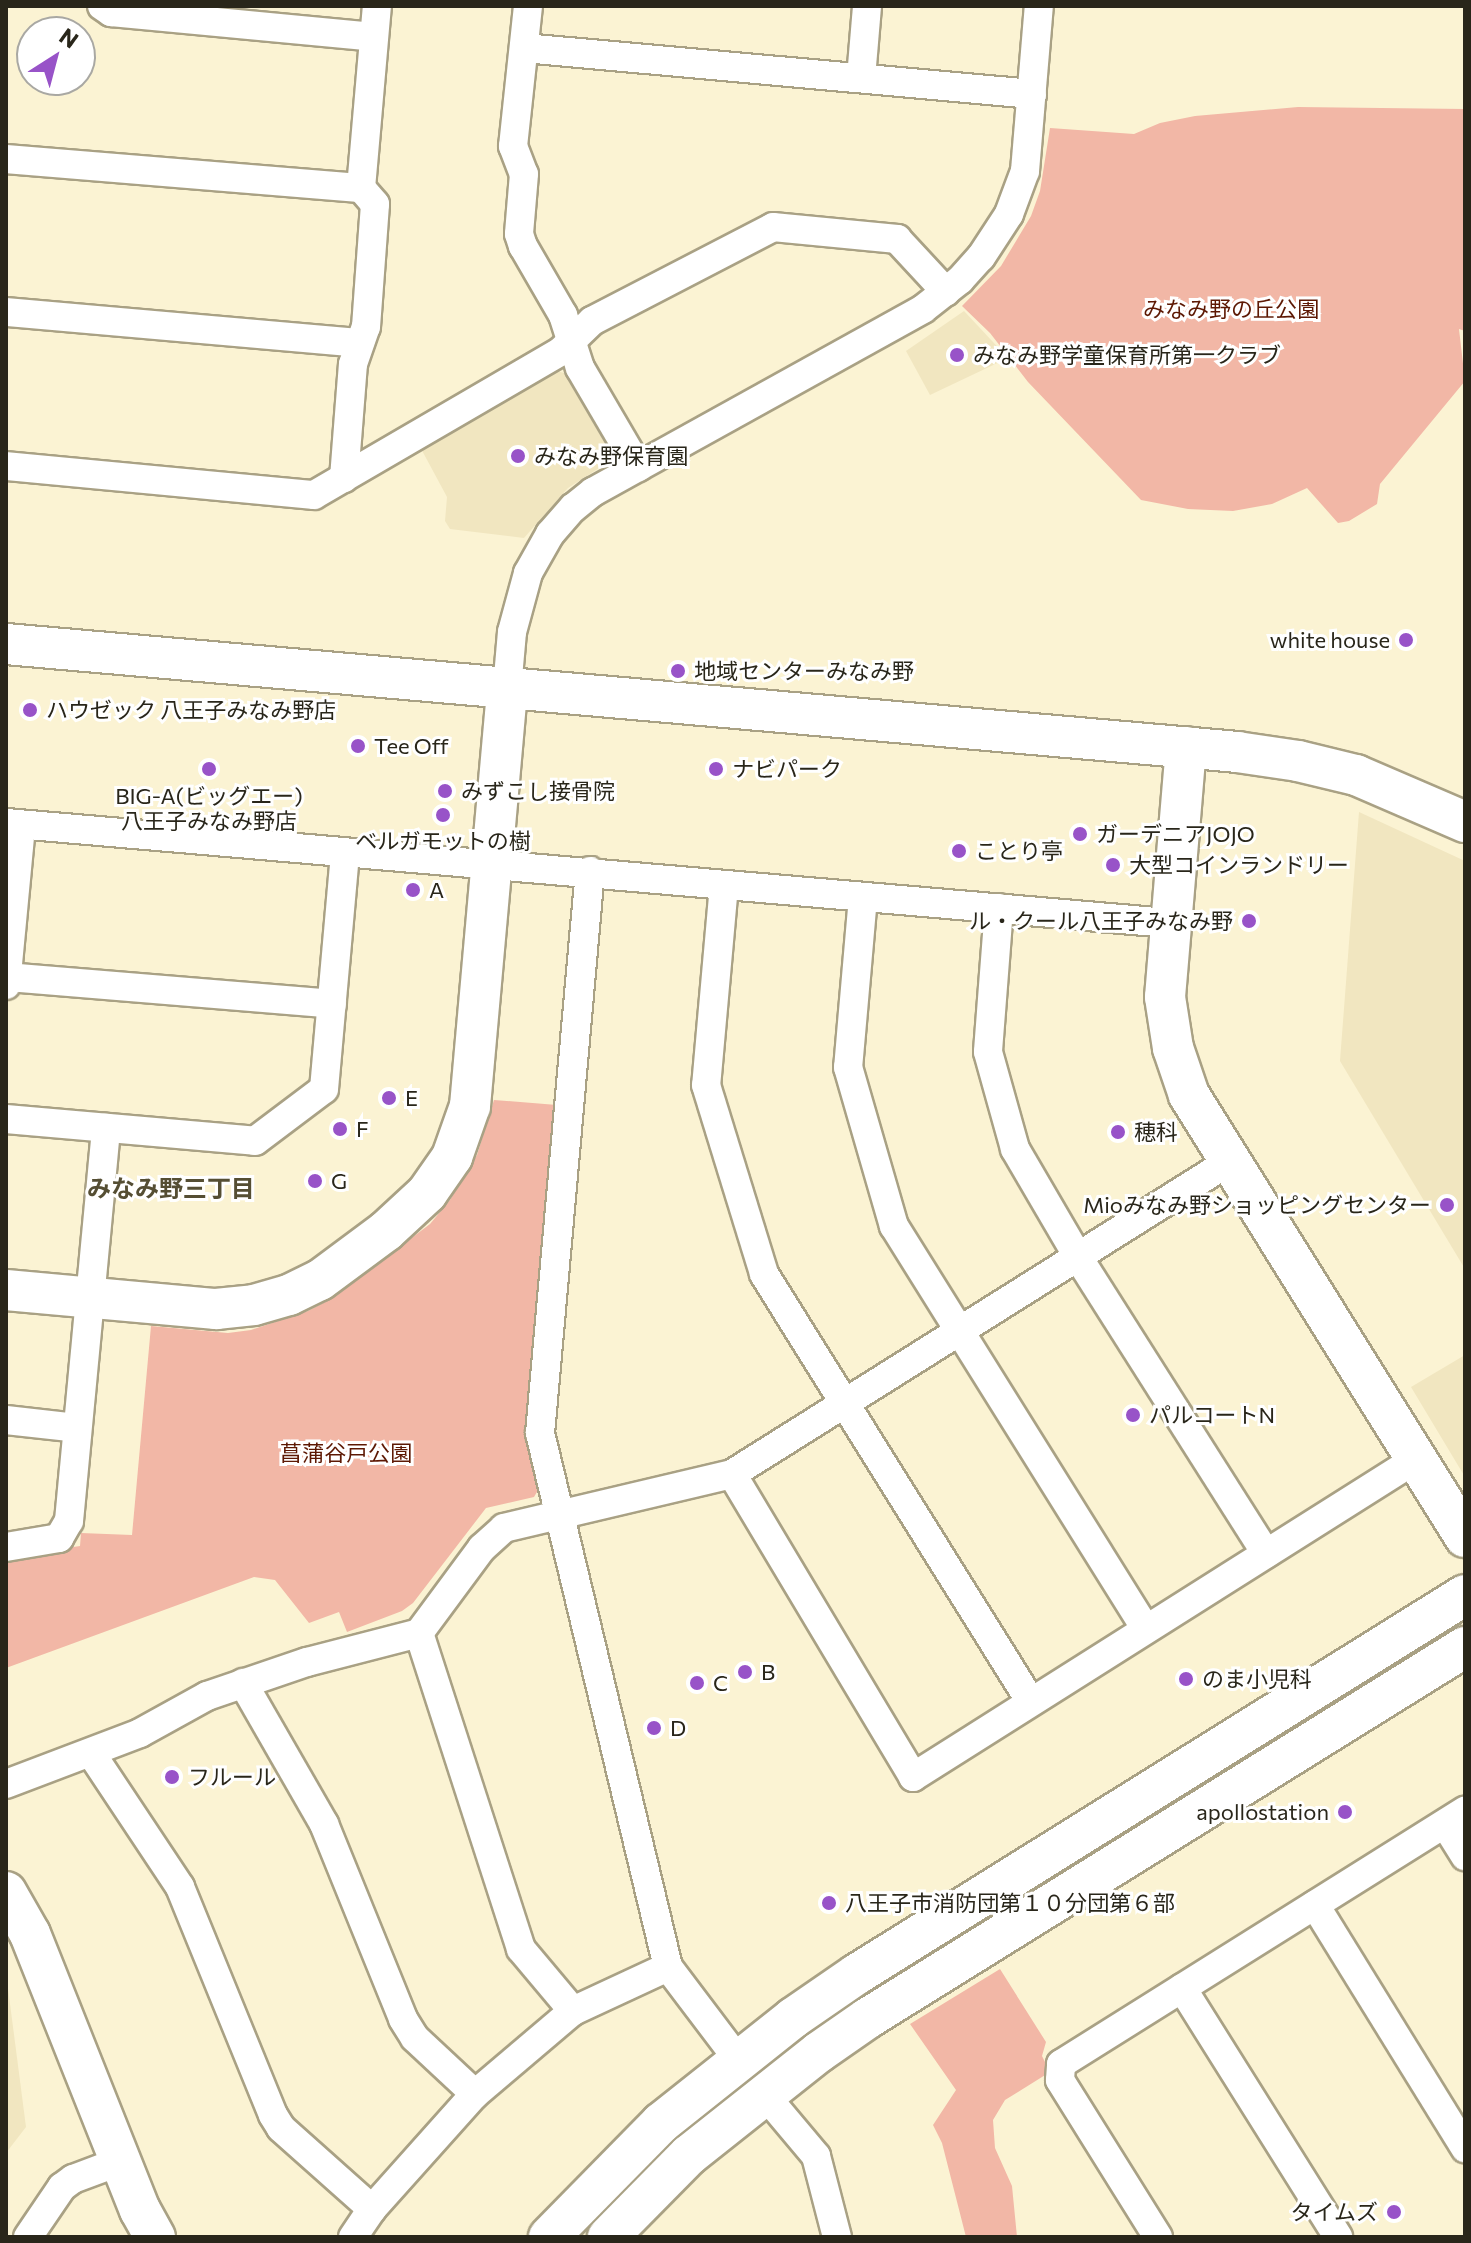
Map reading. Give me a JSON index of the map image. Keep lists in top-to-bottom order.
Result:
{
  "districts": ["みなみ野三丁目"],
  "parks": ["みなみ野の丘公園", "菖蒲谷戸公園"],
  "places": [
    "みなみ野学童保育所第一クラブ",
    "みなみ野保育園",
    "white house",
    "地域センターみなみ野",
    "ハウゼック 八王子みなみ野店",
    "Tee Off",
    "BIG-A(ビッグエー) 八王子みなみ野店",
    "ナビパーク",
    "みずこし接骨院",
    "ベルガモットの樹",
    "ガーデニアJOJO",
    "ことり亭",
    "大型コインランドリー",
    "A",
    "ル・クール八王子みなみ野",
    "E",
    "F",
    "穂科",
    "G",
    "Mioみなみ野ショッピングセンター",
    "パルコートN",
    "B",
    "のま小児科",
    "C",
    "D",
    "フルール",
    "apollostation",
    "八王子市消防団第１０分団第６部",
    "タイムズ"
  ],
  "north": "top right"
}
